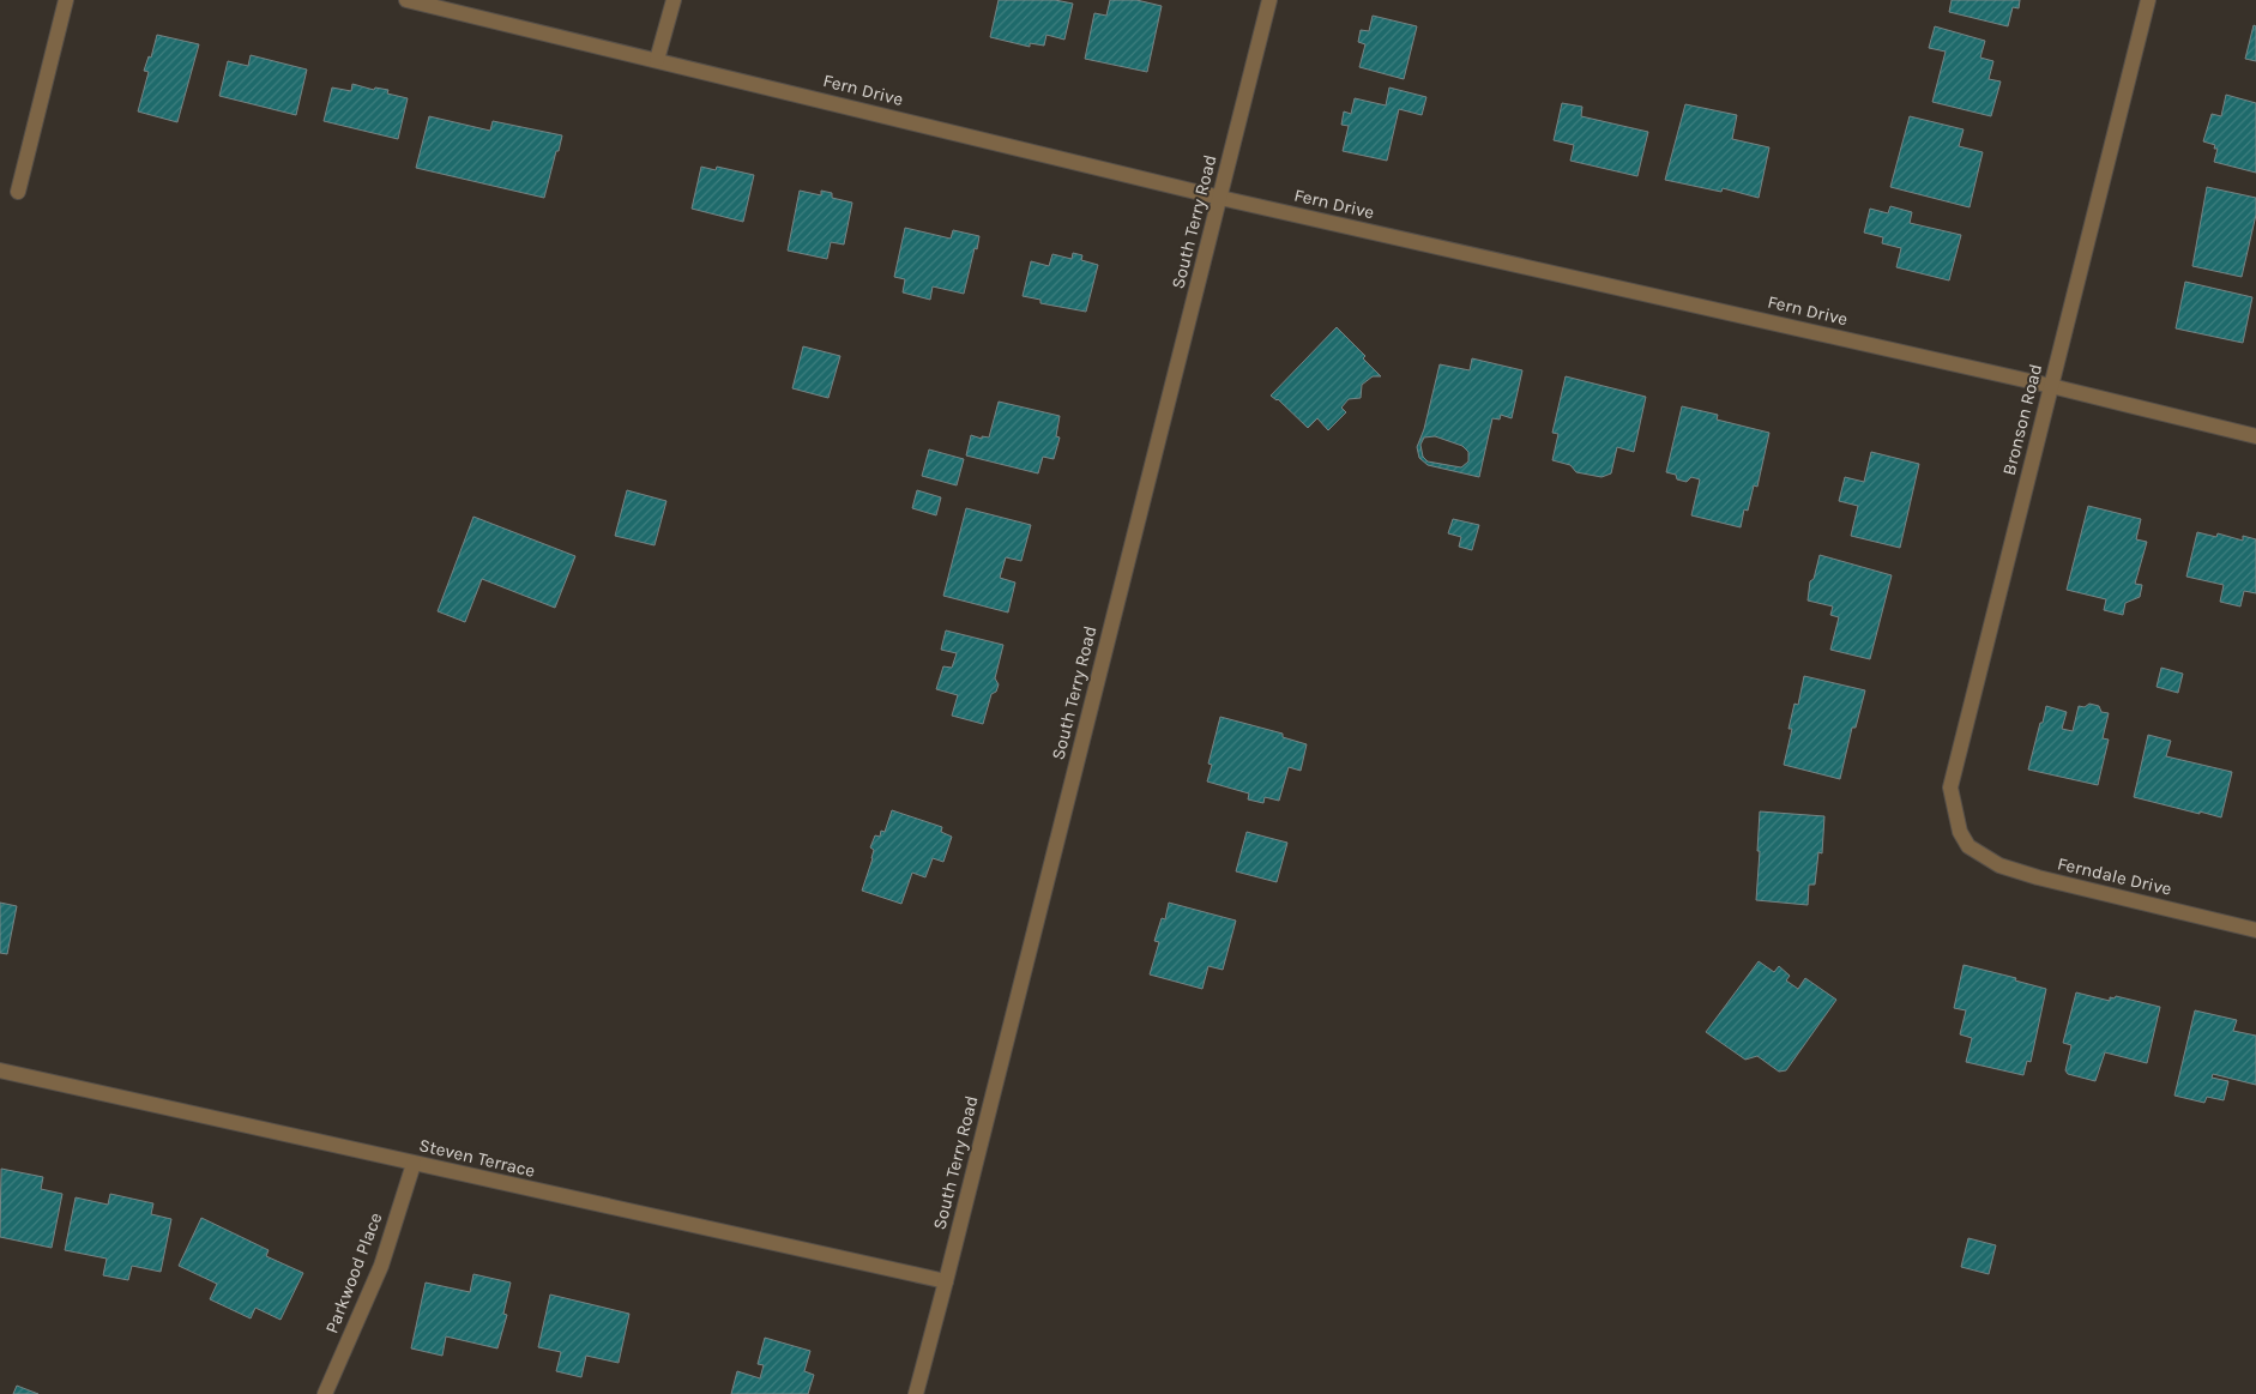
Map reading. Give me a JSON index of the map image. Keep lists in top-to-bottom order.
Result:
{
  "streets": {
    "street": [
      "Fern Drive",
      "South Terry Road",
      "Bronson Road",
      "Ferndale Drive",
      "Steven Terrace",
      "Parkwood Place"
    ]
  },
  "crossings": [
    ["Fern Drive", "South Terry Road"],
    ["Fern Drive", "Bronson Road"],
    ["South Terry Road", "Steven Terrace"],
    ["Bronson Road", "Ferndale Drive"],
    ["Steven Terrace", "Parkwood Place"]
  ]
}
